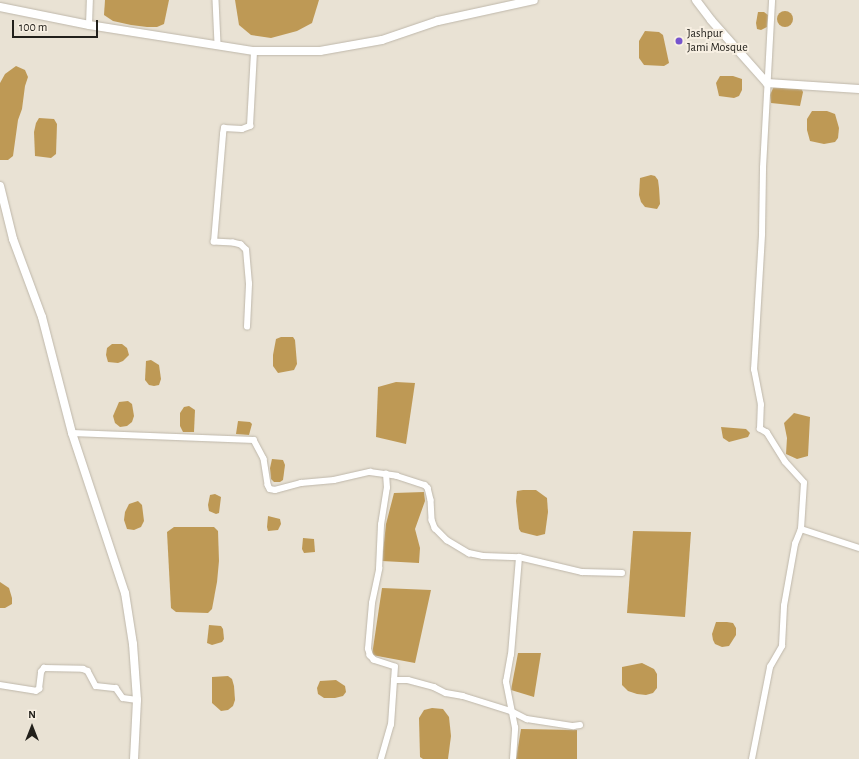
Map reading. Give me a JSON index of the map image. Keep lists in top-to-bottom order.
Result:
{
  "places": ["Jashpur Jami Mosque"],
  "scale_bar": "100 m",
  "north": "top"
}
